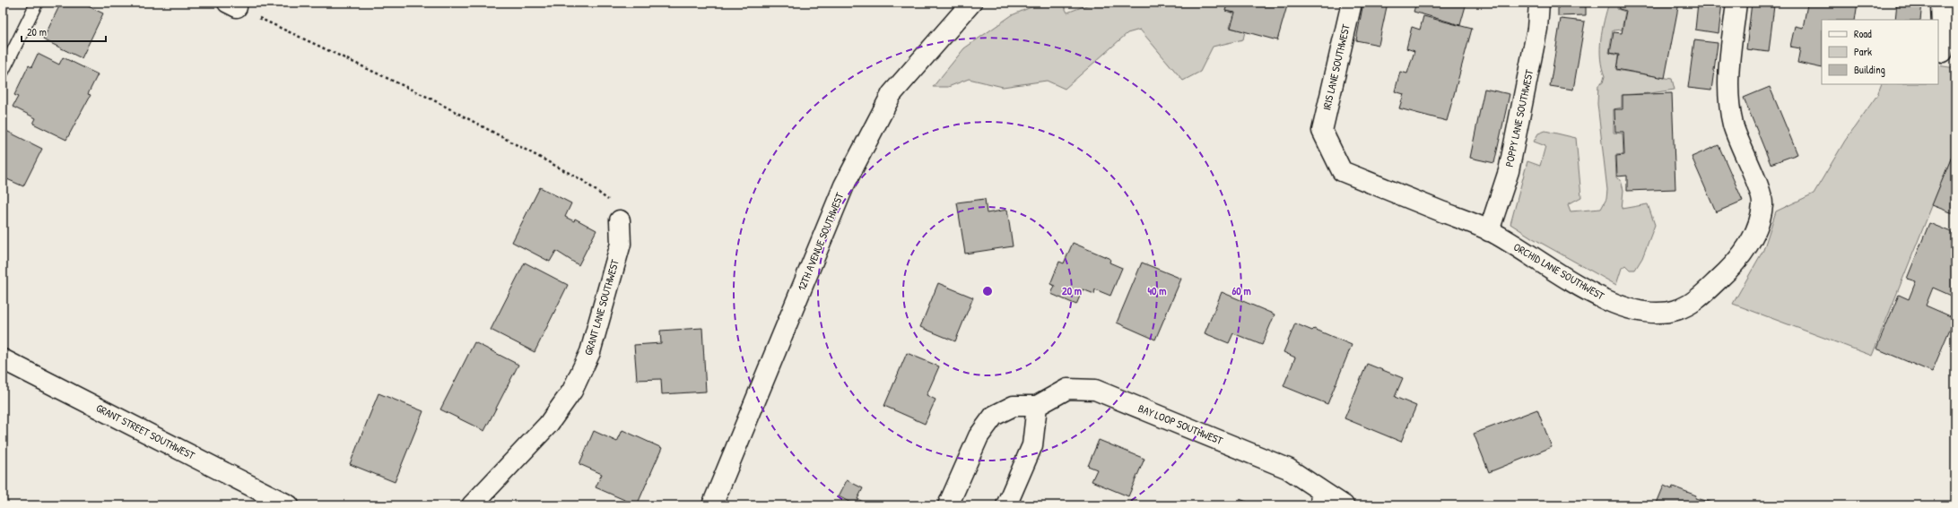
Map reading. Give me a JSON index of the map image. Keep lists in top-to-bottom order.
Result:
{
  "streets": {
    "street": [
      "IRIS LANE SOUTHWEST",
      "POPPY LANE SOUTHWEST",
      "12TH AVENUE SOUTHWEST",
      "ORCHID LANE SOUTHWEST",
      "GRANT LANE SOUTHWEST",
      "BAY LOOP SOUTHWEST",
      "GRANT STREET SOUTHWEST"
    ]
  },
  "crossings": [
    ["IRIS LANE SOUTHWEST", "ORCHID LANE SOUTHWEST"],
    ["POPPY LANE SOUTHWEST", "ORCHID LANE SOUTHWEST"]
  ],
  "legend": ["Road", "Park", "Building"],
  "scale_bar": "20 m",
  "rings": ["20 m", "40 m", "60 m"]
}
